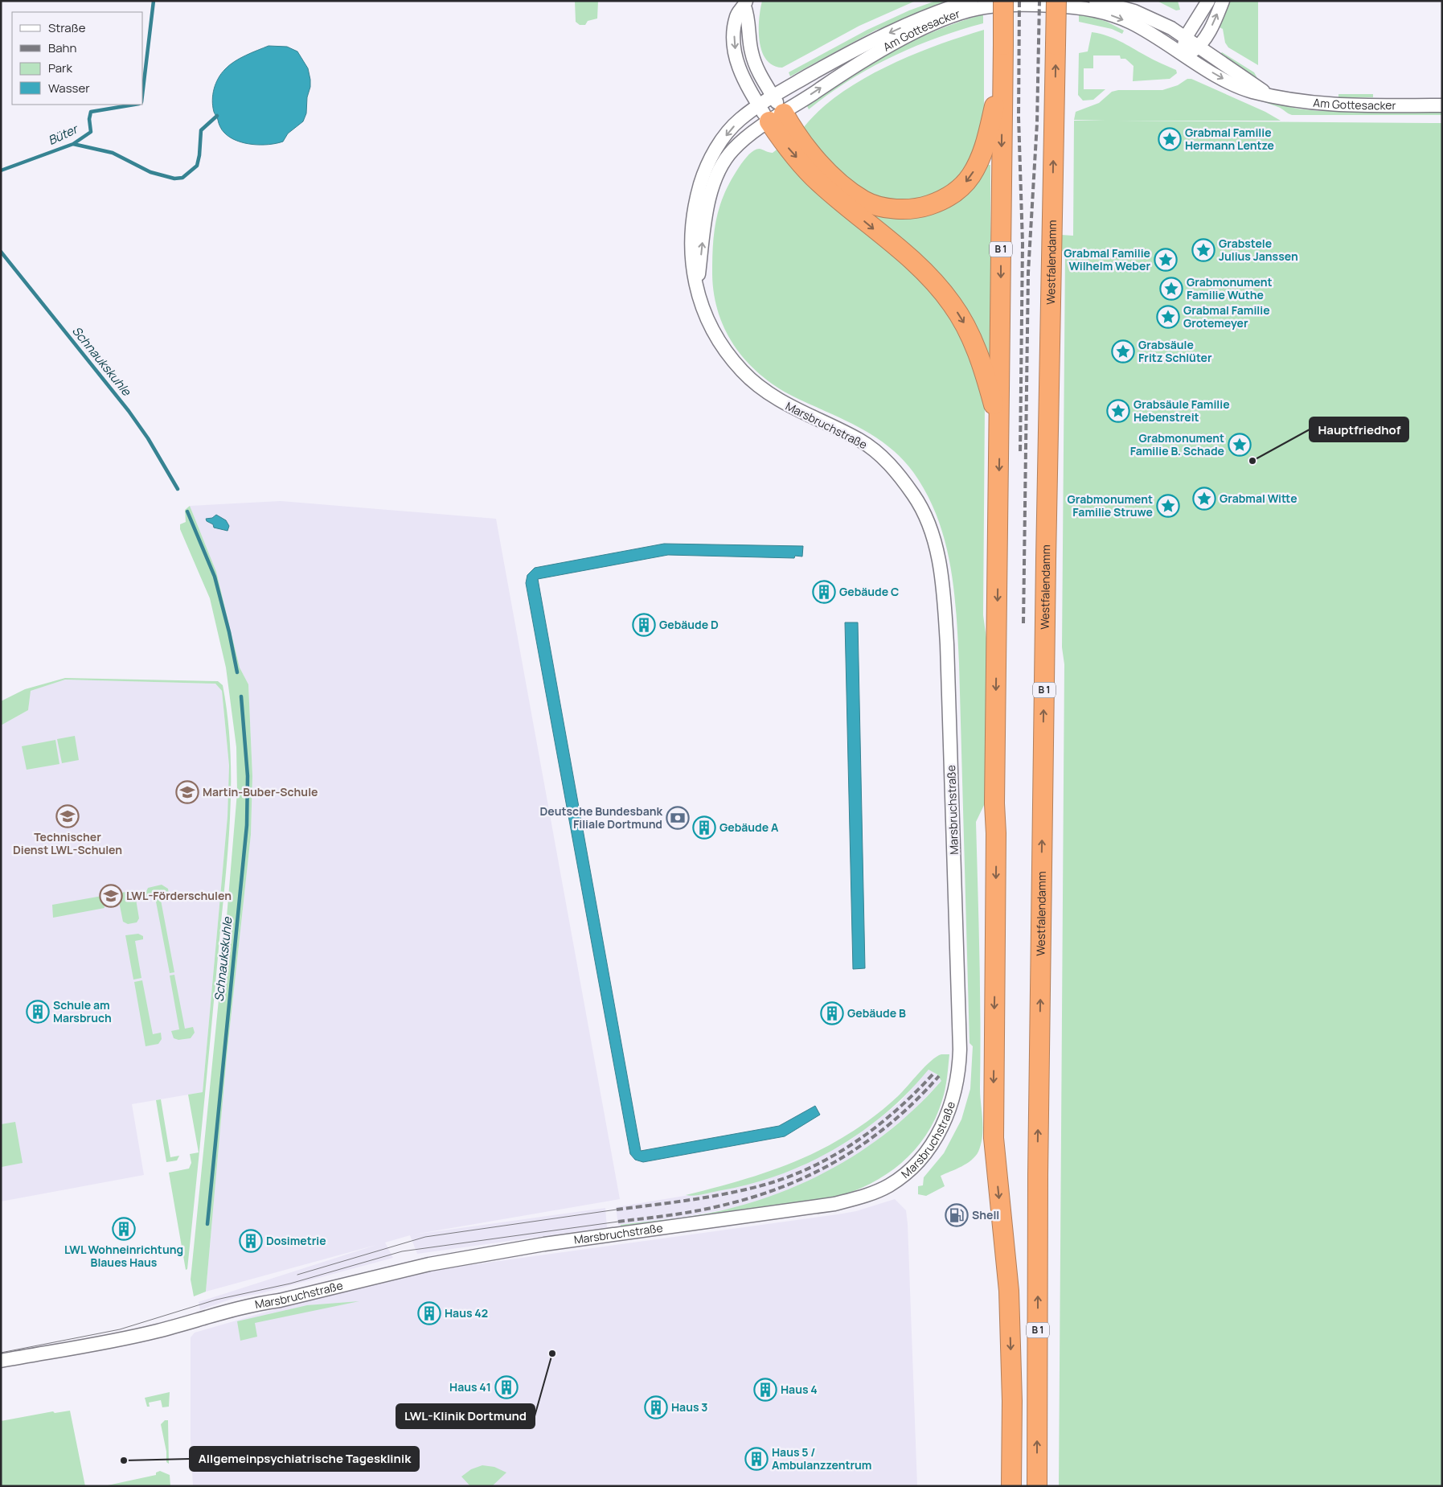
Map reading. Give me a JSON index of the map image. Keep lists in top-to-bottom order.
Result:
{
  "streets": {
    "highway": ["B 1", "Westfalendamm"],
    "street": ["Am Gottesacker", "Marsbruchstraße"]
  },
  "crossings": [
    ["Am Gottesacker", "Marsbruchstraße"]
  ],
  "water": ["Büter", "Schnaukskuhle"],
  "places": {
    "place": [
      "Grabmal Familie Hermann Lentze",
      "Grabstele Julius Janssen",
      "Grabmal Familie Wilhelm Weber",
      "Grabmonument Familie Wuthe",
      "Grabmal Familie Grotemeyer",
      "Grabsäule Fritz Schlüter",
      "Grabsäule Familie Hebenstreit",
      "Grabmonument Familie B. Schade",
      "Grabmal Witte",
      "Grabmonument Familie Struwe"
    ],
    "other": ["Hauptfriedhof", "LWL-Klinik Dortmund", "Allgemeinpsychiatrische Tagesklinik"],
    "building": [
      "Gebäude C",
      "Gebäude D",
      "Gebäude A",
      "Schule am Marsbruch",
      "Gebäude B",
      "LWL Wohneinrichtung Blaues Haus",
      "Dosimetrie",
      "Haus 42",
      "Haus 41",
      "Haus 4",
      "Haus 3",
      "Haus 5 / Ambulanzzentrum"
    ],
    "school or university": ["Martin-Buber-Schule", "Technischer Dienst LWL-Schulen", "LWL-Förderschulen"],
    "bank": ["Deutsche Bundesbank Filiale Dortmund"],
    "fuel station": ["Shell"]
  },
  "legend": [
    "Straße",
    "Bahn",
    "Park",
    "Wasser"
  ]
}
